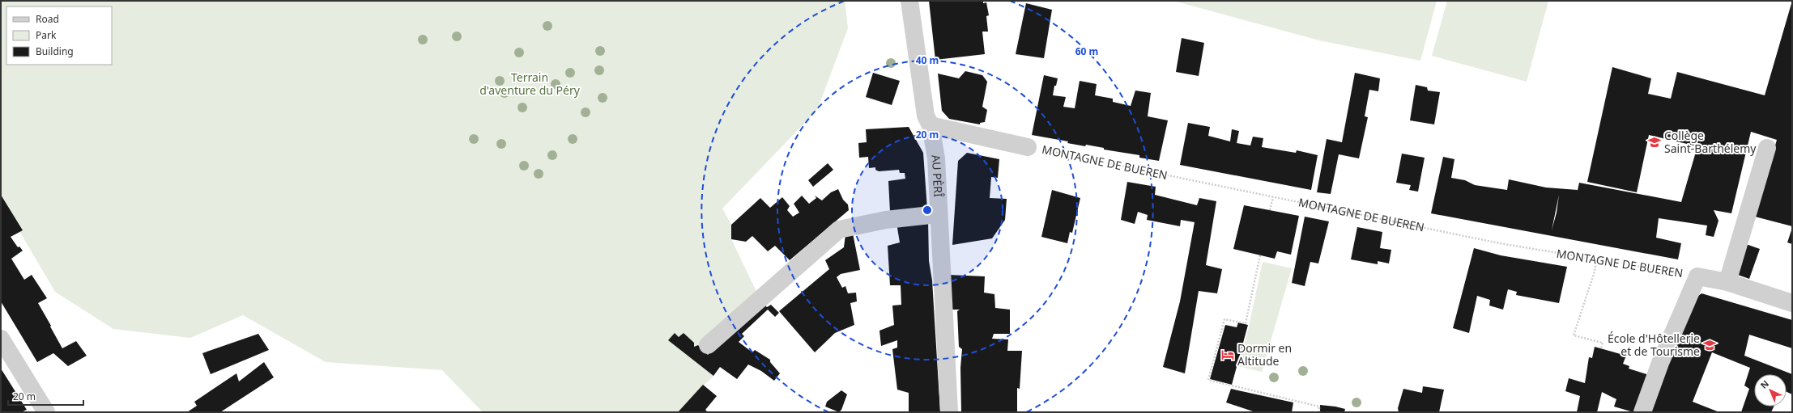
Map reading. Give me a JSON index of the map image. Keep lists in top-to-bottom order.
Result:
{
  "streets": {
    "street": ["MONTAGNE DE BUEREN", "AU PÈRÎ"]
  },
  "crossings": [
    ["MONTAGNE DE BUEREN", "AU PÈRÎ"]
  ],
  "parks": ["Terrain d'aventure du Péry"],
  "places": {
    "school or university": ["Collège Saint-Barthélemy", "École d'Hôtellerie et de Tourisme"],
    "hotel": ["Dormir en Altitude"]
  },
  "legend": ["Road", "Park", "Building"],
  "scale_bar": "20 m",
  "north": "top left",
  "rings": ["60 m", "40 m", "20 m"]
}
